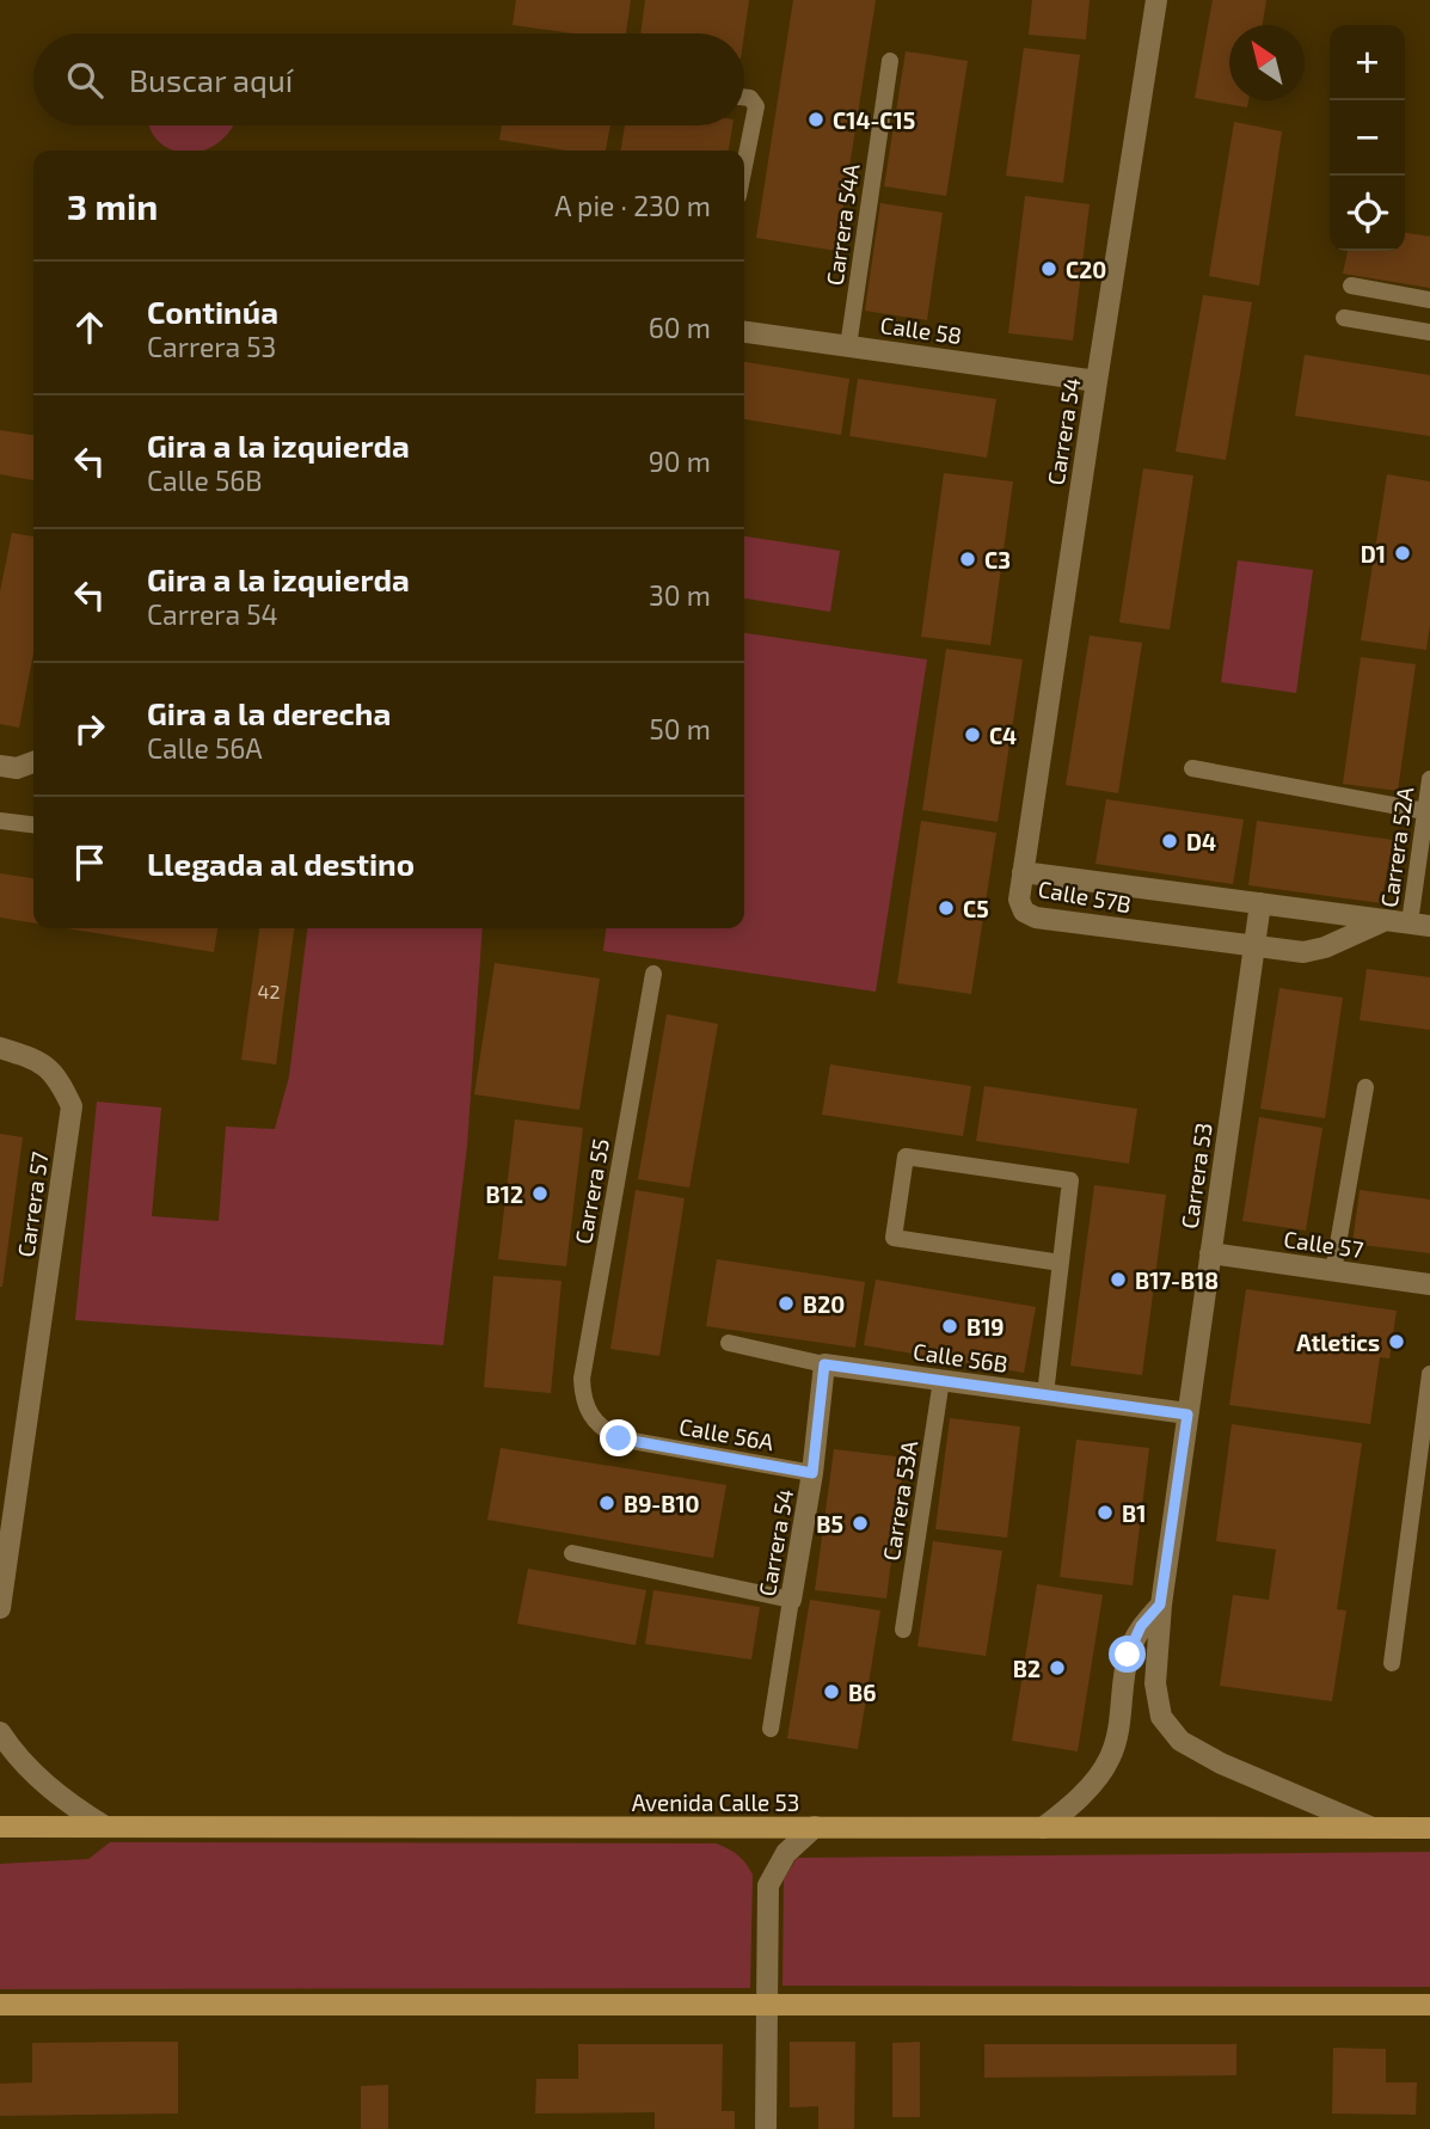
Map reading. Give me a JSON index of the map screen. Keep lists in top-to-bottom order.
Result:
{
  "streets": {
    "main road": ["Avenida Calle 53"],
    "street": [
      "Calle 58",
      "Carrera 54",
      "Calle 57B",
      "Carrera 53",
      "Carrera 57",
      "Calle 57",
      "Calle 56B"
    ],
    "lane": [
      "Carrera 54A",
      "Carrera 52A",
      "Carrera 55",
      "Calle 56A",
      "Carrera 53A"
    ]
  },
  "crossings": [
    ["Carrera 54A", "Calle 58"],
    ["Calle 58", "Carrera 54"],
    ["Carrera 54", "Calle 57B"],
    ["Carrera 54", "Calle 56B"],
    ["Carrera 54", "Calle 56A"],
    ["Carrera 52A", "Calle 57B"],
    ["Calle 57B", "Carrera 53"],
    ["Carrera 53", "Calle 57"],
    ["Carrera 53", "Calle 56B"],
    ["Carrera 53", "Avenida Calle 53"],
    ["Carrera 55", "Calle 56A"],
    ["Calle 56B", "Carrera 53A"]
  ],
  "places": [
    "C14-C15",
    "C20",
    "D1",
    "C3",
    "C4",
    "D4",
    "C5",
    "B12",
    "B17-B18",
    "B20",
    "B19",
    "Atletics",
    "B9-B10",
    "B1",
    "B5",
    "B2",
    "B6"
  ],
  "house_numbers": ["42"],
  "north": "top left",
  "page": {
    "map_buttons": ["+", "−"],
    "search": "Buscar aquí",
    "heading": ["3 min", "A pie · 230 m"],
    "list": [
      ["Continúa", "Carrera 53", "60 m"],
      ["Gira a la izquierda", "Calle 56B", "90 m"],
      ["Gira a la izquierda", "Carrera 54", "30 m"],
      ["Gira a la derecha", "Calle 56A", "50 m"],
      "Llegada al destino"
    ]
  }
}
